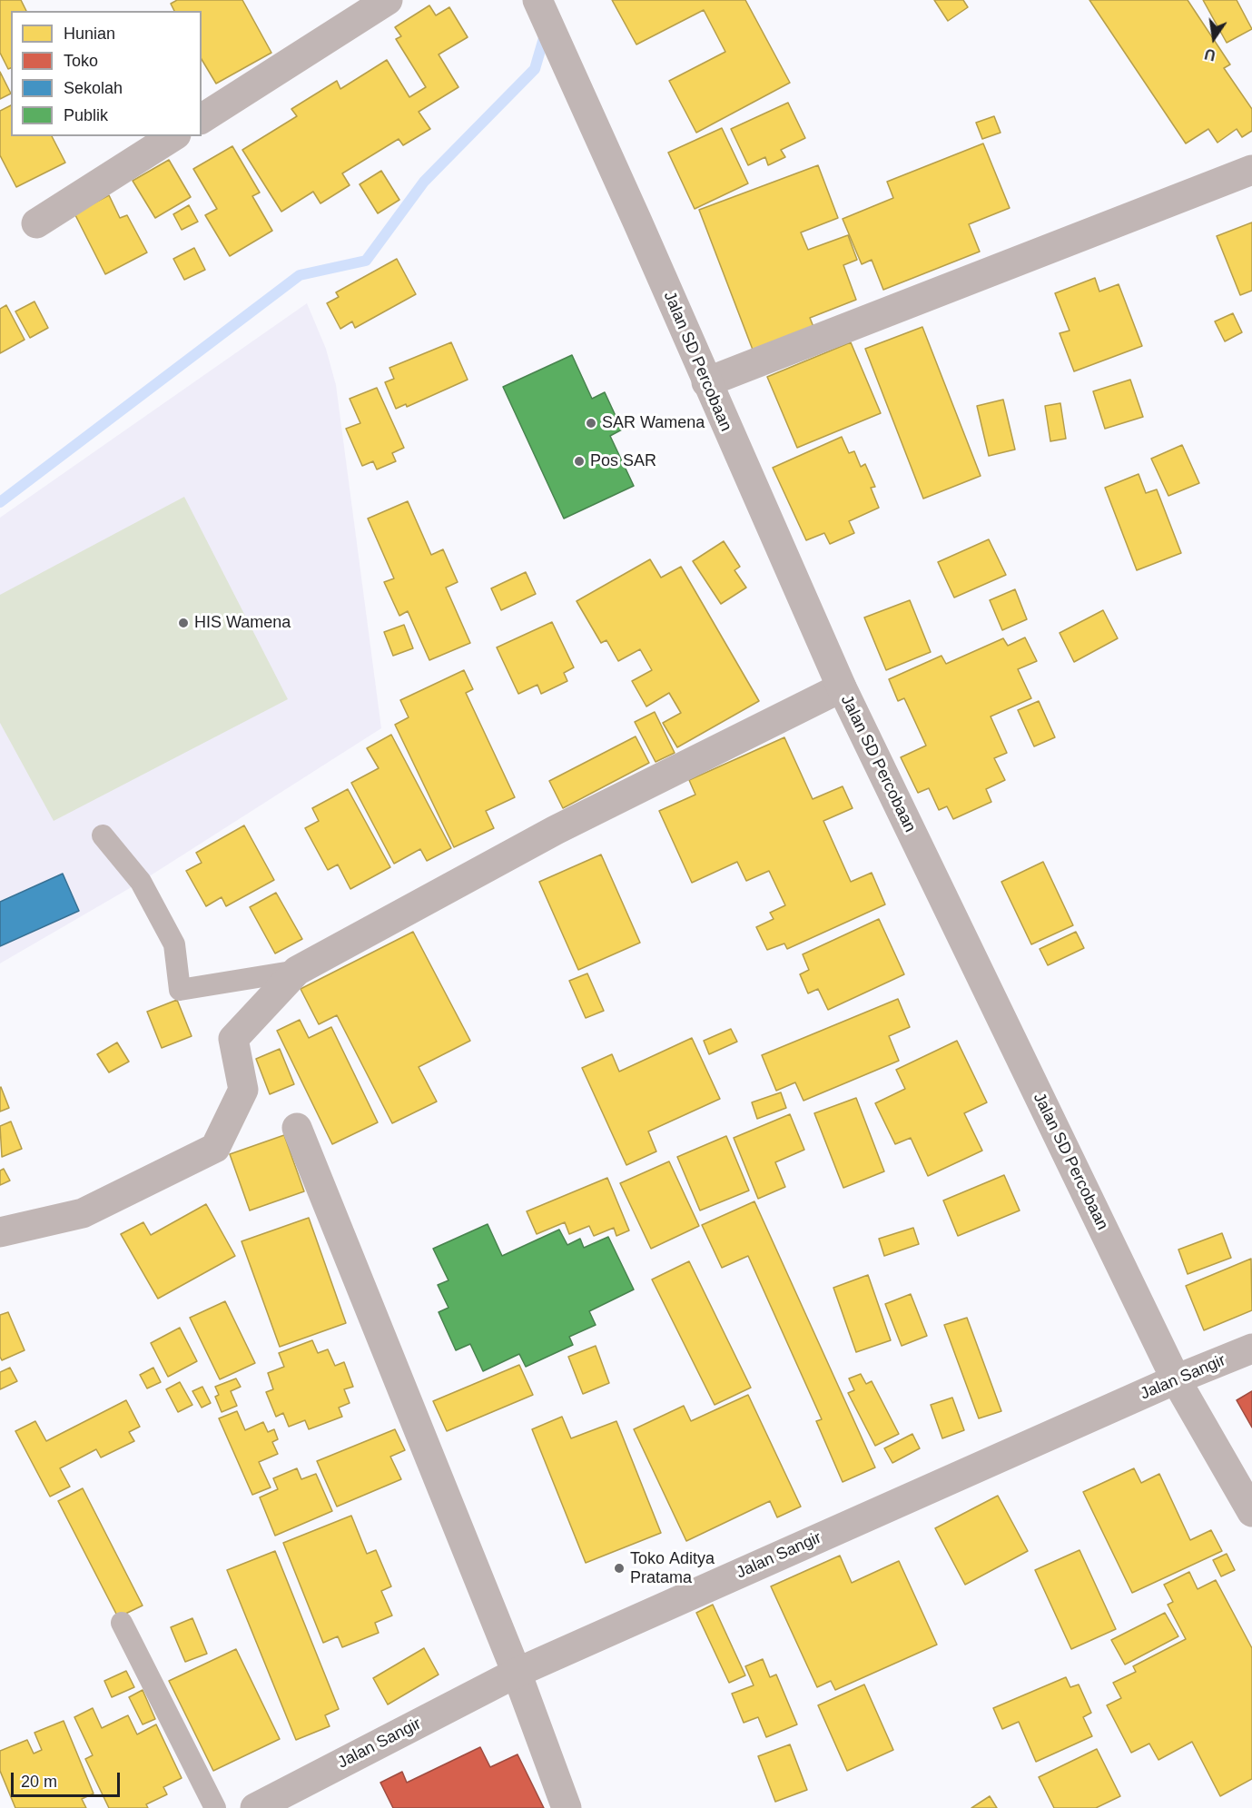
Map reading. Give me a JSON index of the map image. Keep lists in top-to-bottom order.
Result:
{
  "streets": {
    "street": ["Jalan SD Percobaan", "Jalan Sangir"]
  },
  "crossings": [
    ["Jalan SD Percobaan", "Jalan Sangir"]
  ],
  "places": [
    "SAR Wamena",
    "Pos SAR",
    "HIS Wamena",
    "Toko Aditya Pratama"
  ],
  "legend": [
    "Hunian",
    "Toko",
    "Sekolah",
    "Publik"
  ],
  "scale_bar": "20 m",
  "north": "bottom"
}
